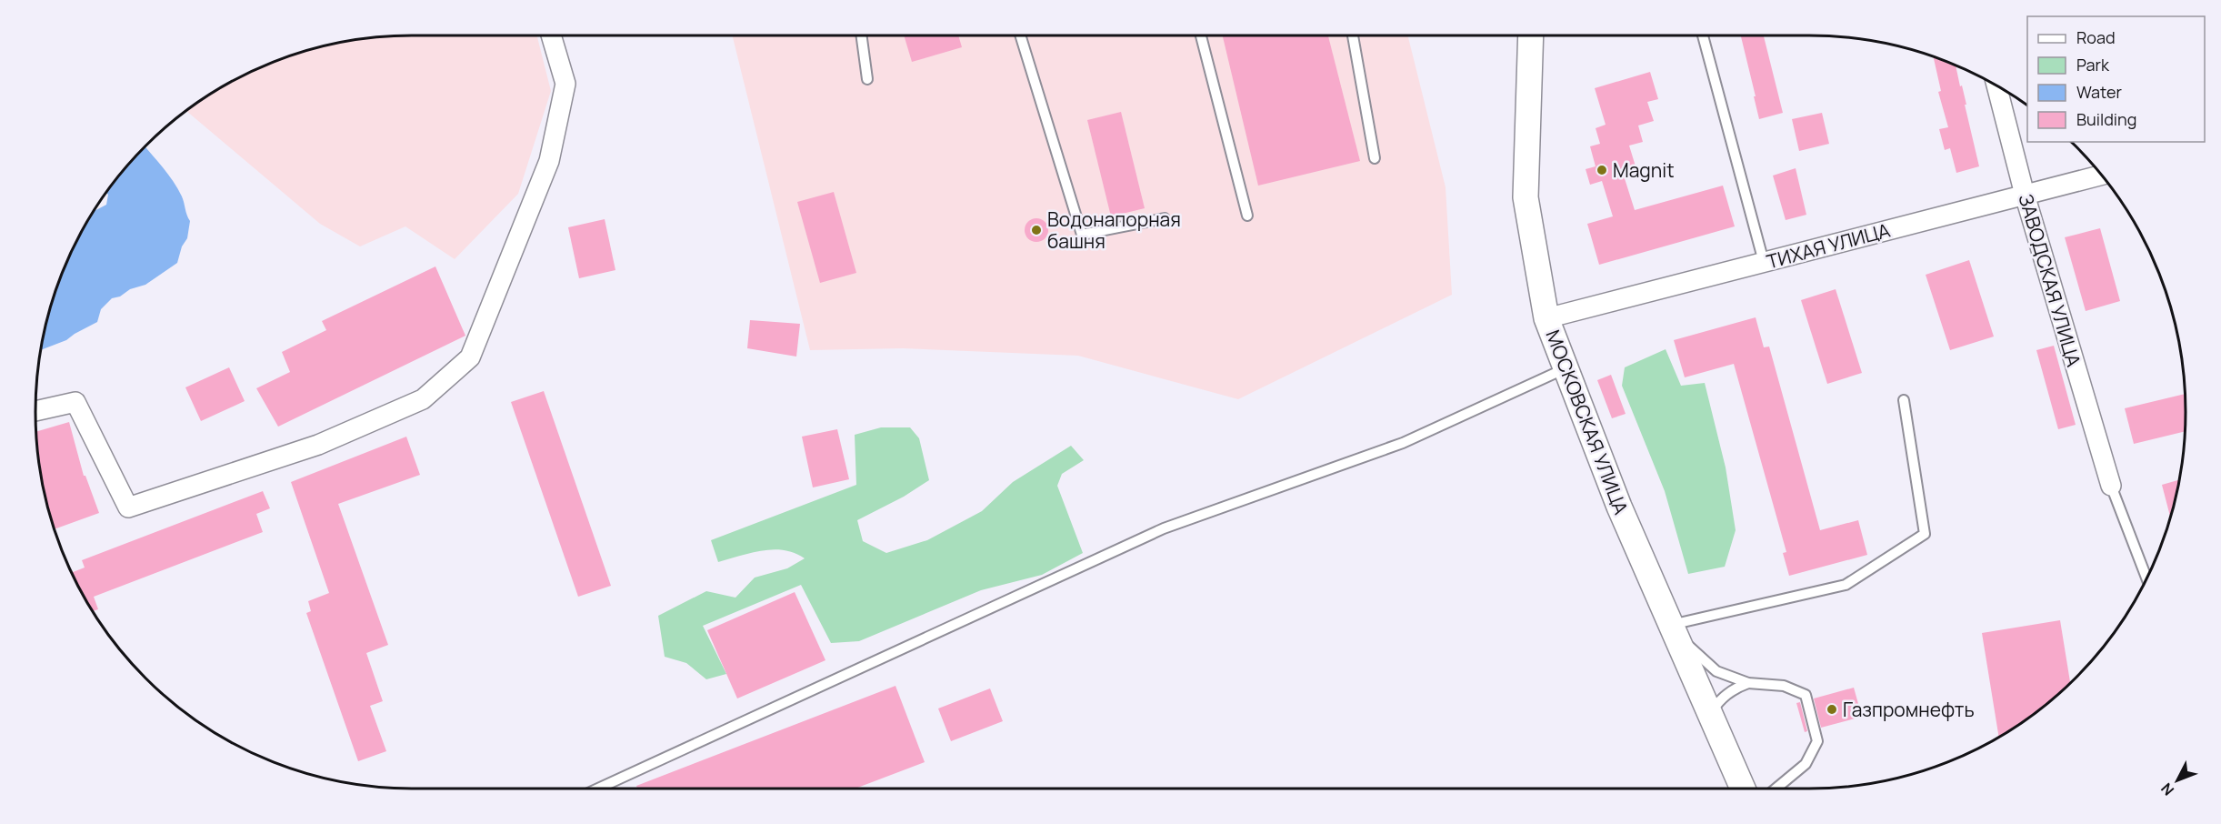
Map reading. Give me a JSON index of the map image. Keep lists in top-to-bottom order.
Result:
{
  "streets": {
    "street": ["ТИХАЯ УЛИЦА", "ЗАВОДСКАЯ УЛИЦА", "МОСКОВСКАЯ УЛИЦА"]
  },
  "crossings": [
    ["ТИХАЯ УЛИЦА", "ЗАВОДСКАЯ УЛИЦА"],
    ["ТИХАЯ УЛИЦА", "МОСКОВСКАЯ УЛИЦА"]
  ],
  "places": ["Magnit", "Водонапорная башня", "Газпромнефть"],
  "legend": [
    "Road",
    "Park",
    "Water",
    "Building"
  ],
  "north": "bottom left"
}
